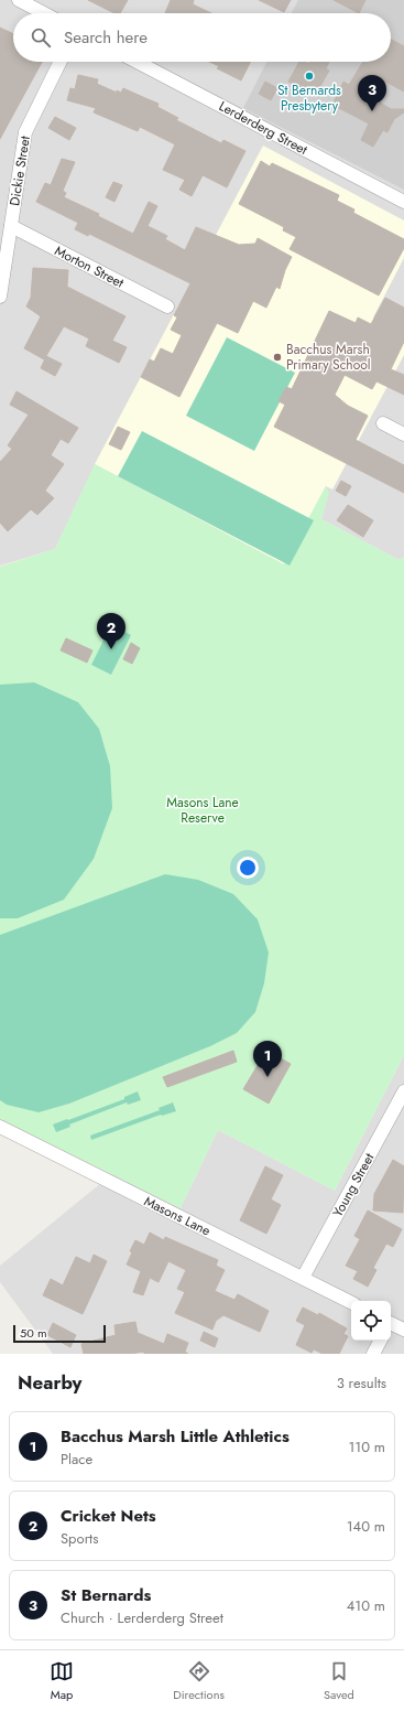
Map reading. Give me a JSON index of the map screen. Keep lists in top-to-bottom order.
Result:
{
  "streets": {
    "street": [
      "Lerderderg Street",
      "Dickie Street",
      "Morton Street",
      "Young Street",
      "Masons Lane"
    ]
  },
  "crossings": [
    ["Dickie Street", "Morton Street"],
    ["Young Street", "Masons Lane"]
  ],
  "parks": ["Masons Lane Reserve"],
  "places": ["St Bernards Presbytery", "Bacchus Marsh Primary School"],
  "scale_bar": "50 m",
  "page": {
    "search": "Search here",
    "pins": ["3", "2", "1"],
    "scale": "50 m",
    "heading": ["Nearby", "3 results"],
    "list": [
      {
        "mark": "1",
        "name": "Bacchus Marsh Little Athletics",
        "note": "Place",
        "value": "110 m"
      },
      {
        "mark": "2",
        "name": "Cricket Nets",
        "note": "Sports",
        "value": "140 m"
      },
      {
        "mark": "3",
        "name": "St Bernards",
        "note": "Church · Lerderderg Street",
        "value": "410 m"
      }
    ],
    "nav": ["Map", "Directions", "Saved"]
  }
}
